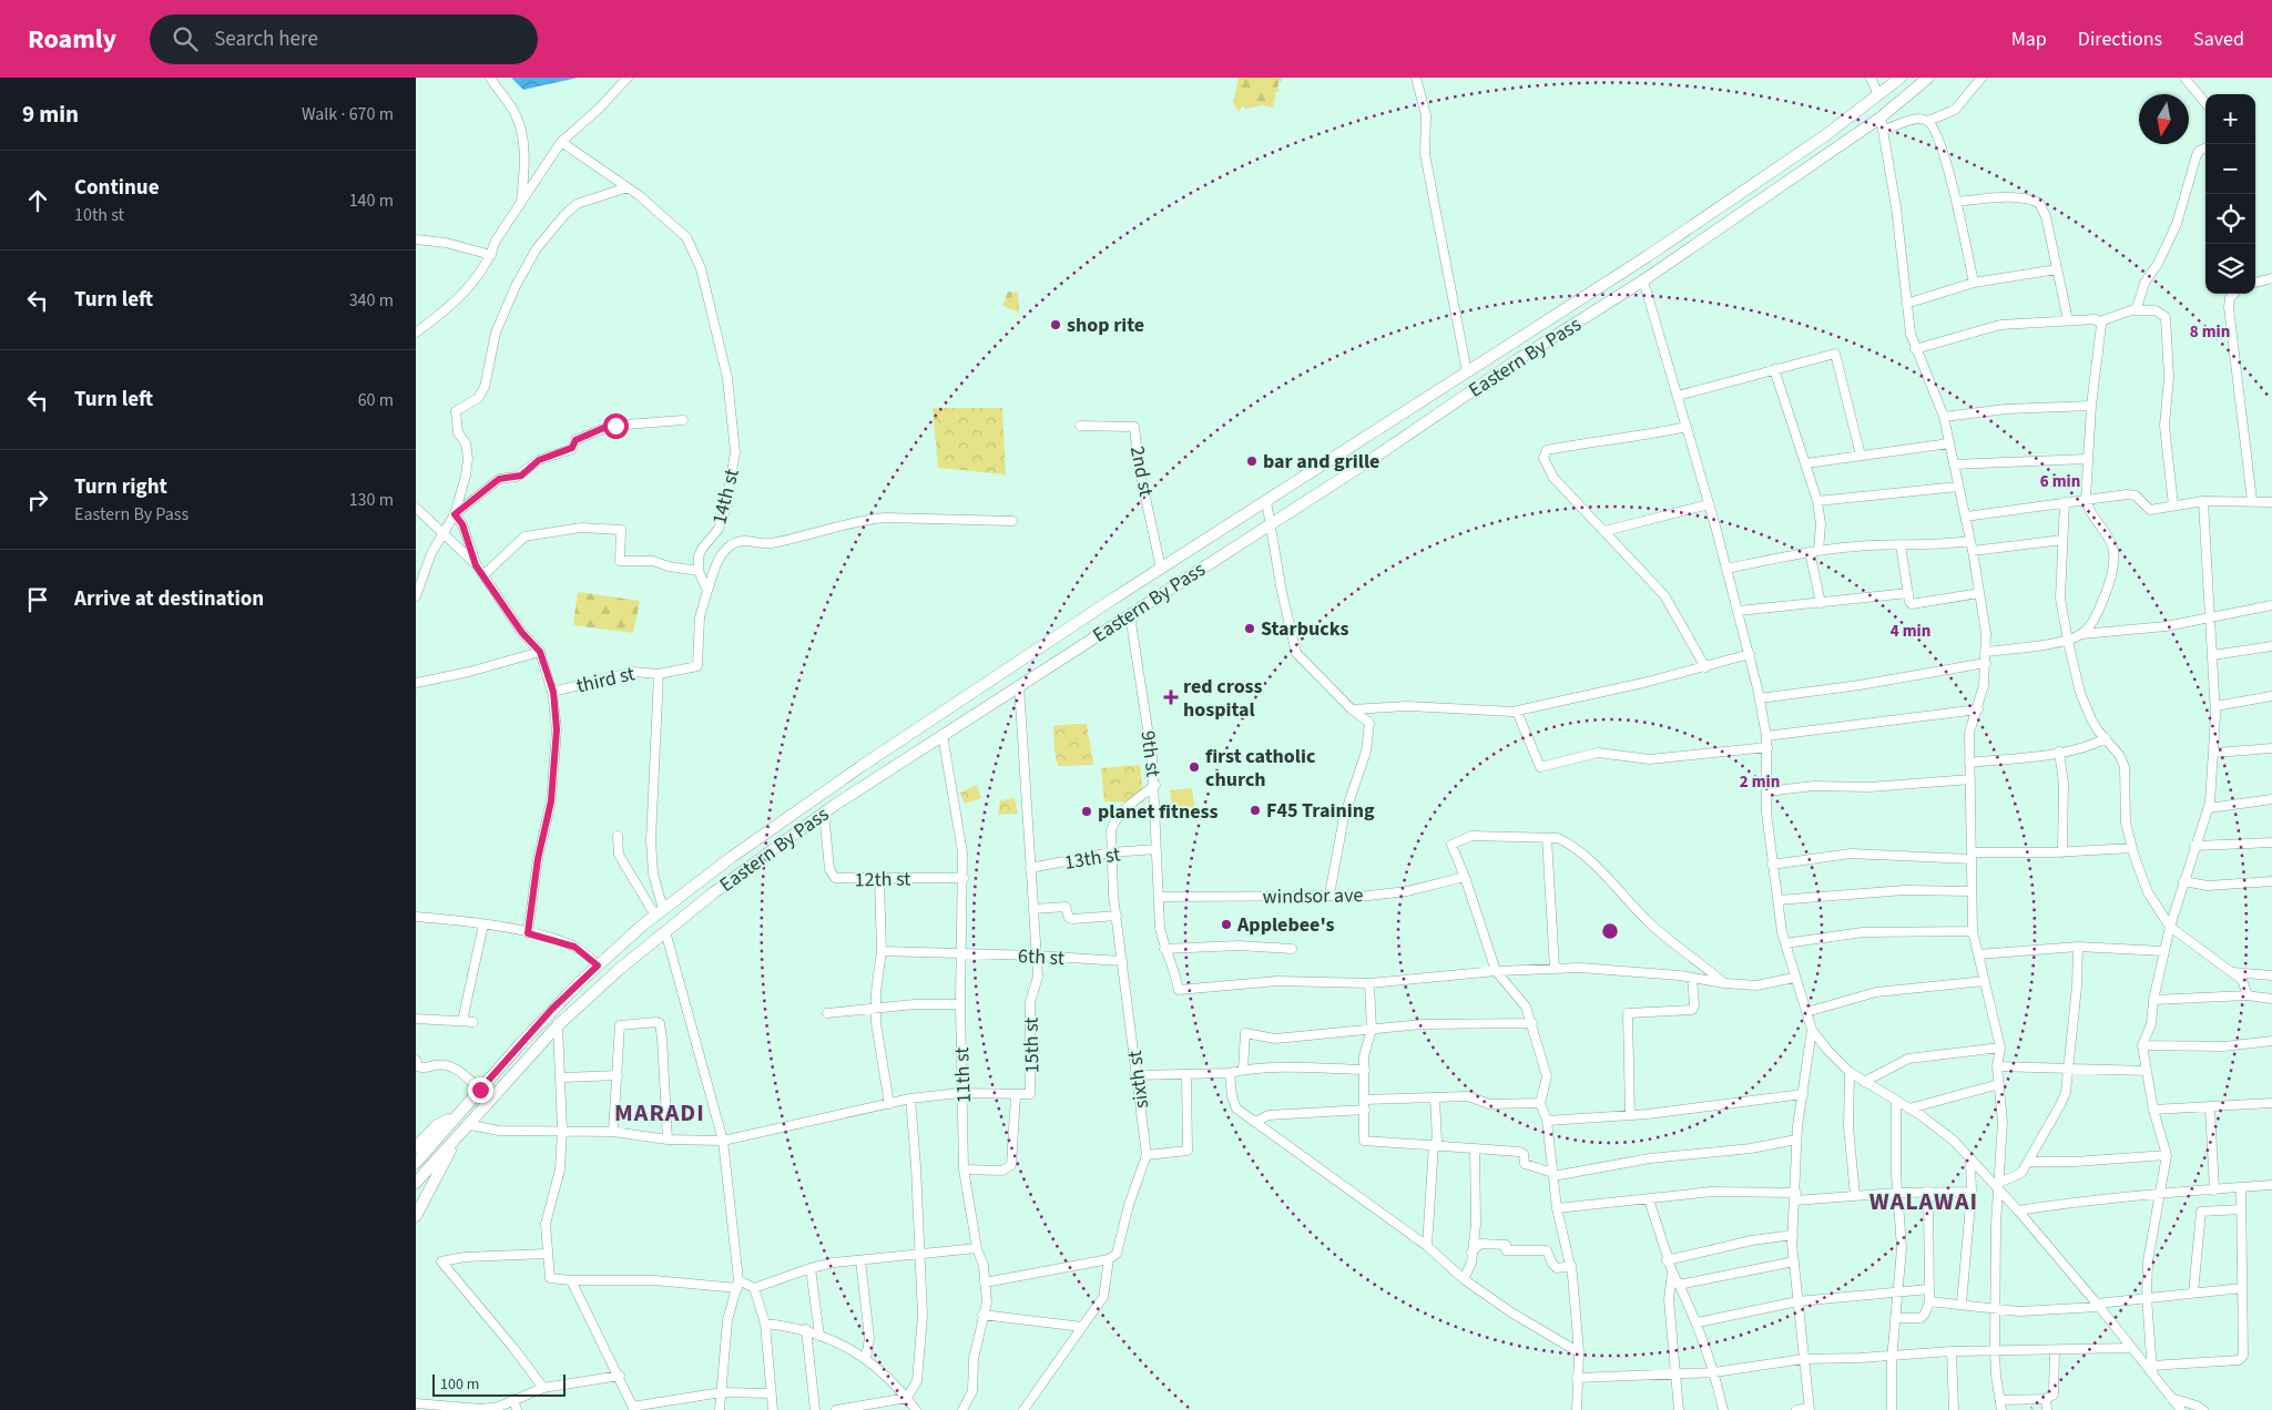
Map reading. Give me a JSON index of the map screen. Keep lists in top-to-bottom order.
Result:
{
  "streets": {
    "main road": ["Eastern By Pass"],
    "street": [
      "2nd st",
      "14th st",
      "third st",
      "9th st",
      "13th st",
      "12th st",
      "windsor ave",
      "6th st",
      "15th st",
      "11th st",
      "sixth st"
    ]
  },
  "crossings": [
    ["Eastern By Pass", "2nd st"],
    ["Eastern By Pass", "9th st"],
    ["Eastern By Pass", "12th st"],
    ["Eastern By Pass", "15th st"],
    ["Eastern By Pass", "11th st"],
    ["9th st", "13th st"],
    ["9th st", "windsor ave"],
    ["9th st", "sixth st"],
    ["13th st", "15th st"],
    ["13th st", "sixth st"],
    ["12th st", "11th st"],
    ["6th st", "15th st"],
    ["6th st", "11th st"],
    ["6th st", "sixth st"],
    ["15th st", "11th st"]
  ],
  "districts": ["MARADI", "WALAWAI"],
  "places": {
    "other": [
      "shop rite",
      "bar and grille",
      "Starbucks",
      "first catholic church",
      "F45 Training",
      "planet fitness",
      "Applebee's"
    ],
    "health": ["red cross hospital"]
  },
  "scale_bar": "100 m",
  "north": "bottom",
  "page": {
    "header": "Roamly",
    "search": "Search here",
    "nav": ["Map", "Directions", "Saved"],
    "heading": ["9 min", "Walk · 670 m"],
    "map_buttons": ["+", "−"],
    "list": [
      ["Continue", "10th st", "140 m"],
      ["Turn left", "340 m"],
      ["Turn left", "60 m"],
      ["Turn right", "Eastern By Pass", "130 m"],
      "Arrive at destination"
    ],
    "scale": "100 m"
  },
  "rings": [
    "8 min",
    "6 min",
    "4 min",
    "2 min"
  ]
}
